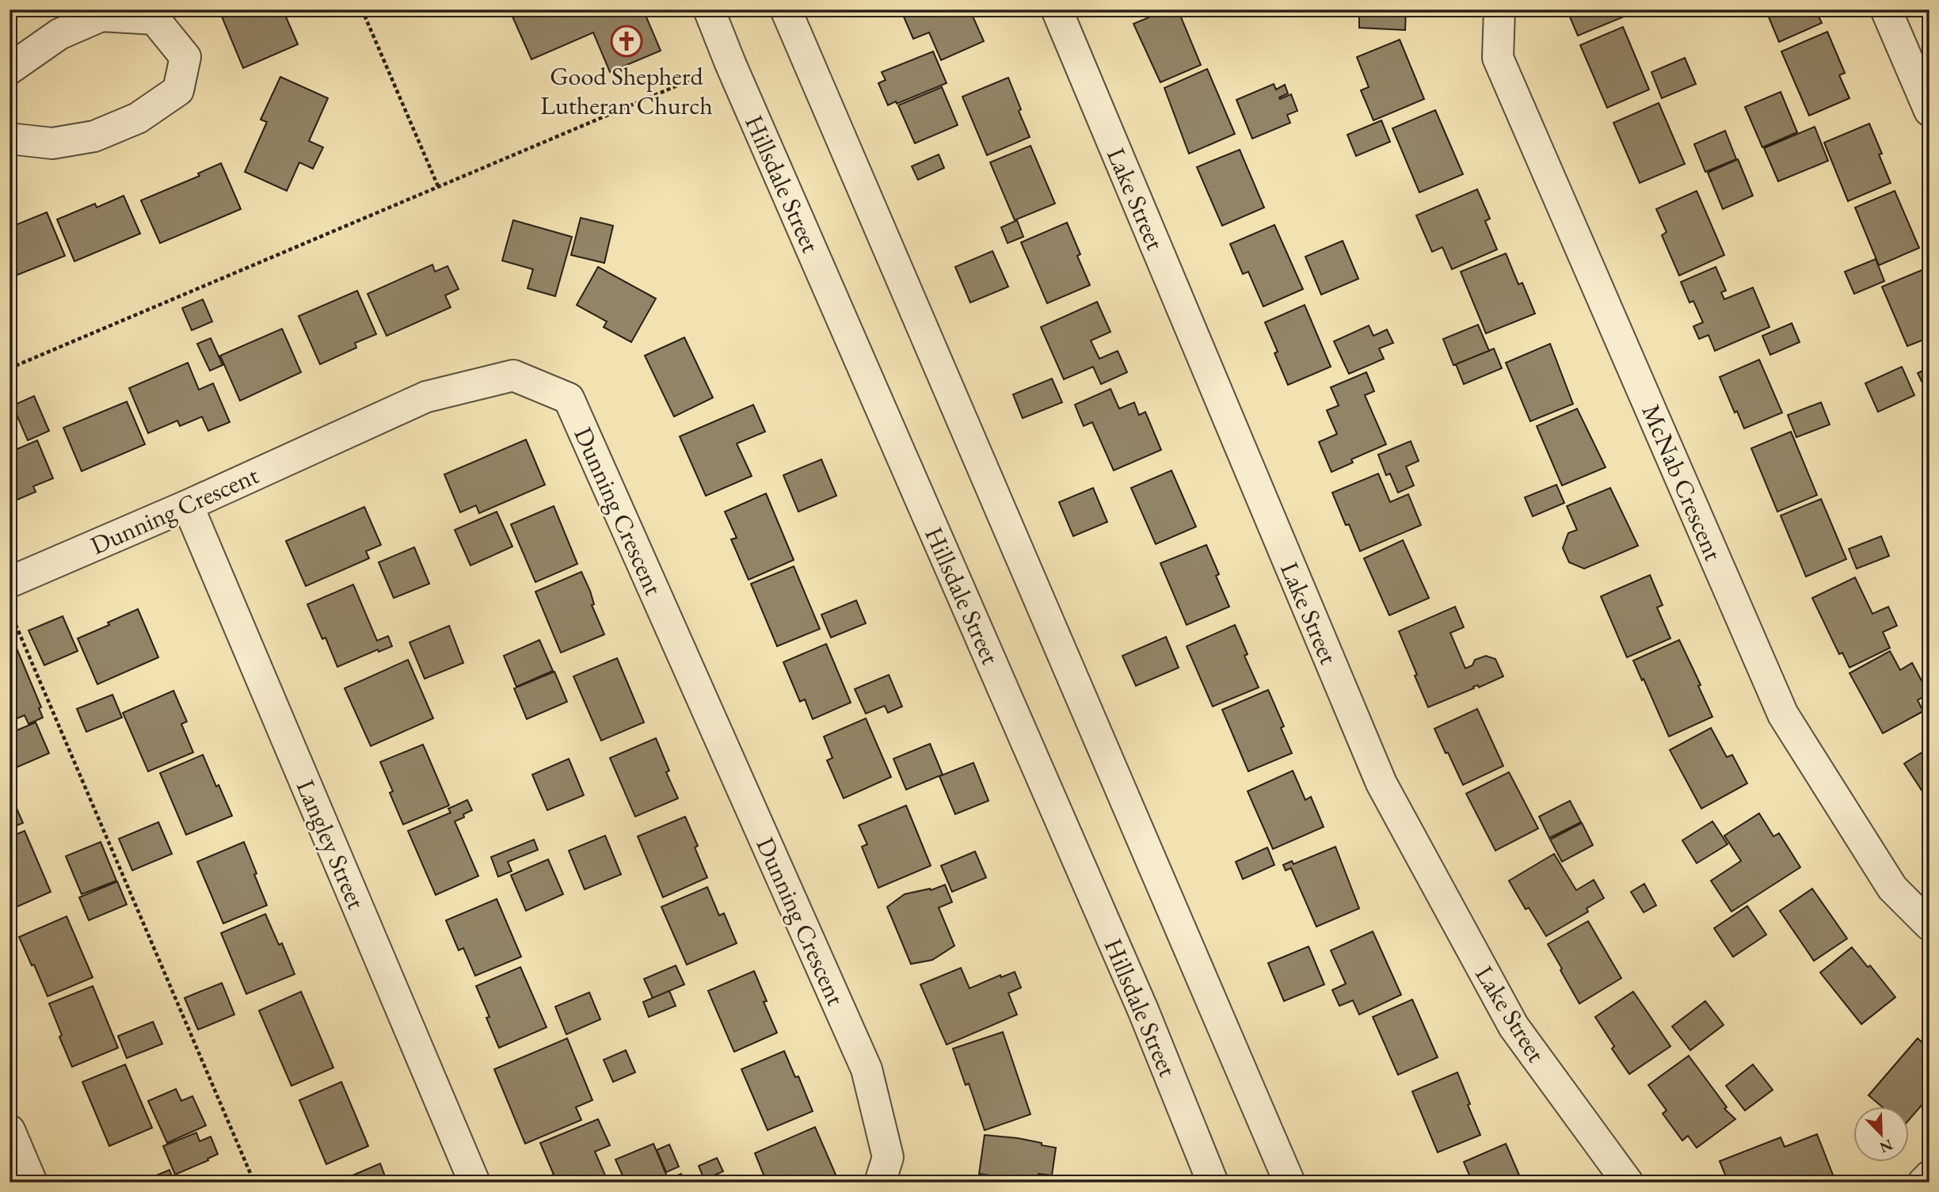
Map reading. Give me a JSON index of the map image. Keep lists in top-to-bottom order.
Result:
{
  "streets": {
    "street": [
      "Hillsdale Street",
      "Lake Street",
      "McNab Crescent",
      "Dunning Crescent",
      "Langley Street"
    ]
  },
  "crossings": [
    ["Dunning Crescent", "Langley Street"]
  ],
  "places": {
    "church": ["Good Shepherd Lutheran Church"]
  },
  "north": "bottom right"
}
